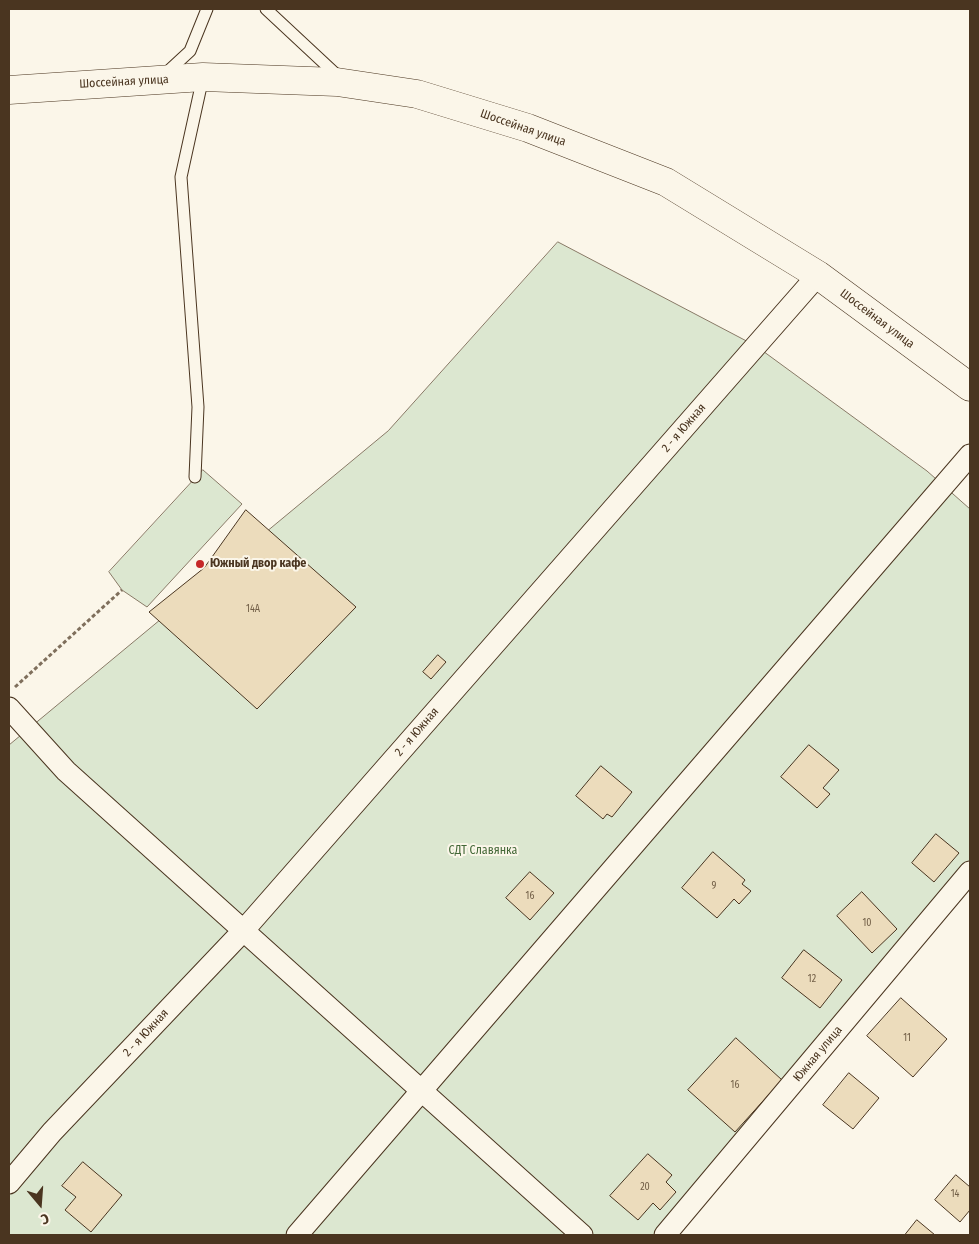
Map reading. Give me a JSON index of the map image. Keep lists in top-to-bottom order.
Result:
{
  "streets": {
    "main road": ["Шоссейная улица"],
    "street": ["2 - я Южная", "Южная улица"]
  },
  "crossings": [
    ["Шоссейная улица", "2 - я Южная"]
  ],
  "parks": ["СДТ Славянка"],
  "places": ["Южный двор кафе"],
  "house_numbers": [
    "14А",
    "9",
    "16",
    "10",
    "12",
    "11",
    "16",
    "20",
    "14"
  ],
  "north": "bottom"
}
